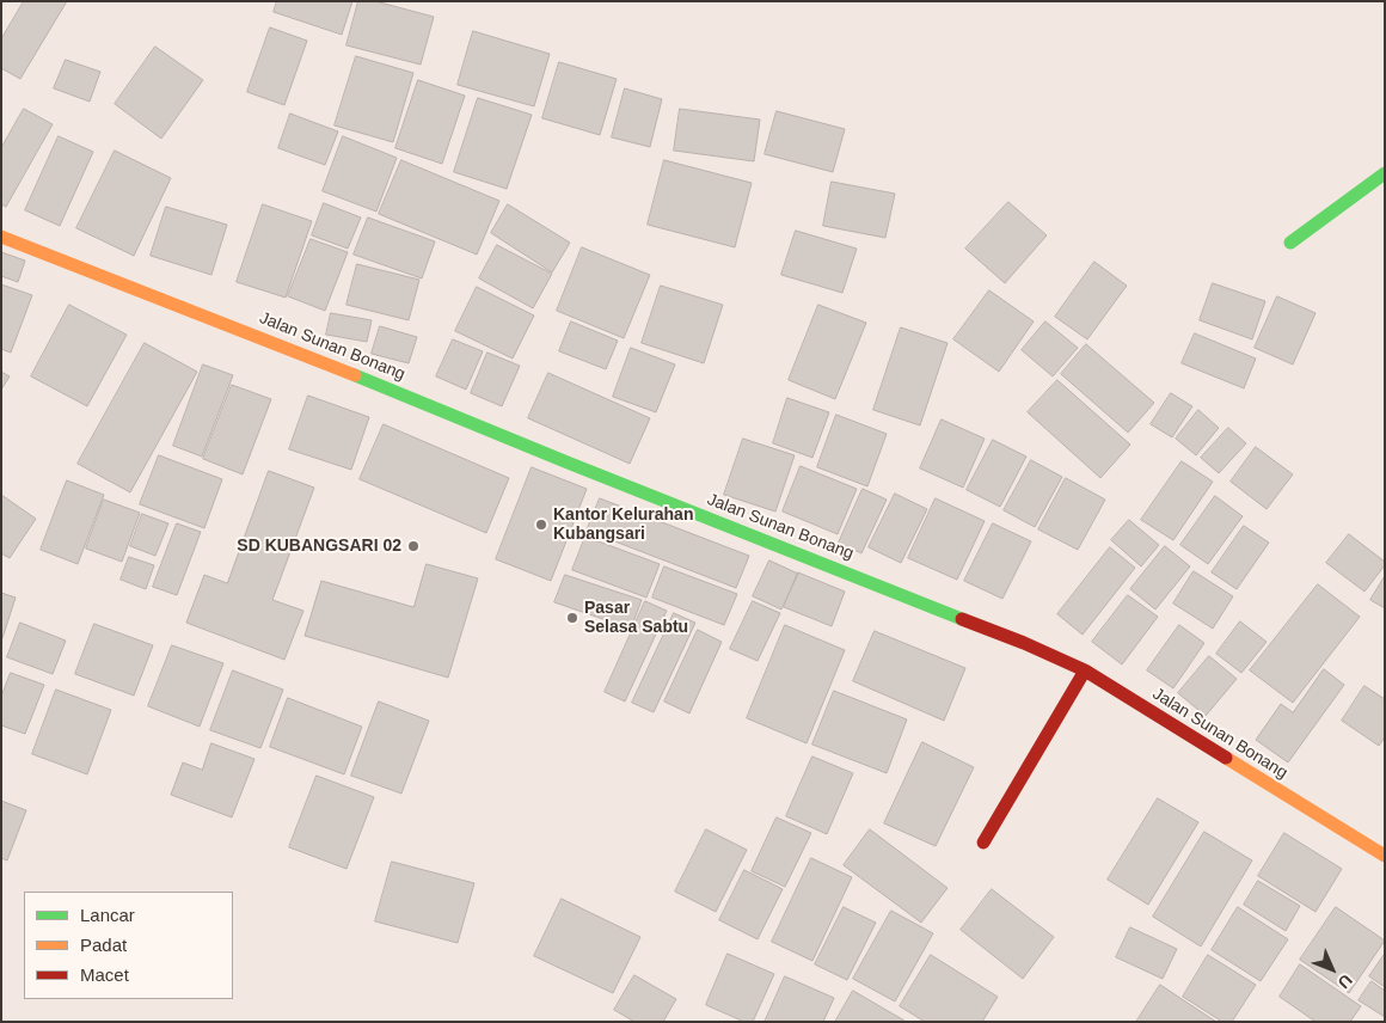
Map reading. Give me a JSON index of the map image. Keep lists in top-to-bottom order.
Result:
{
  "streets": {
    "street": ["Jalan Sunan Bonang"]
  },
  "places": ["Kantor Kelurahan Kubangsari", "SD KUBANGSARI 02", "Pasar Selasa Sabtu"],
  "legend": ["Lancar", "Padat", "Macet"],
  "north": "bottom right"
}
